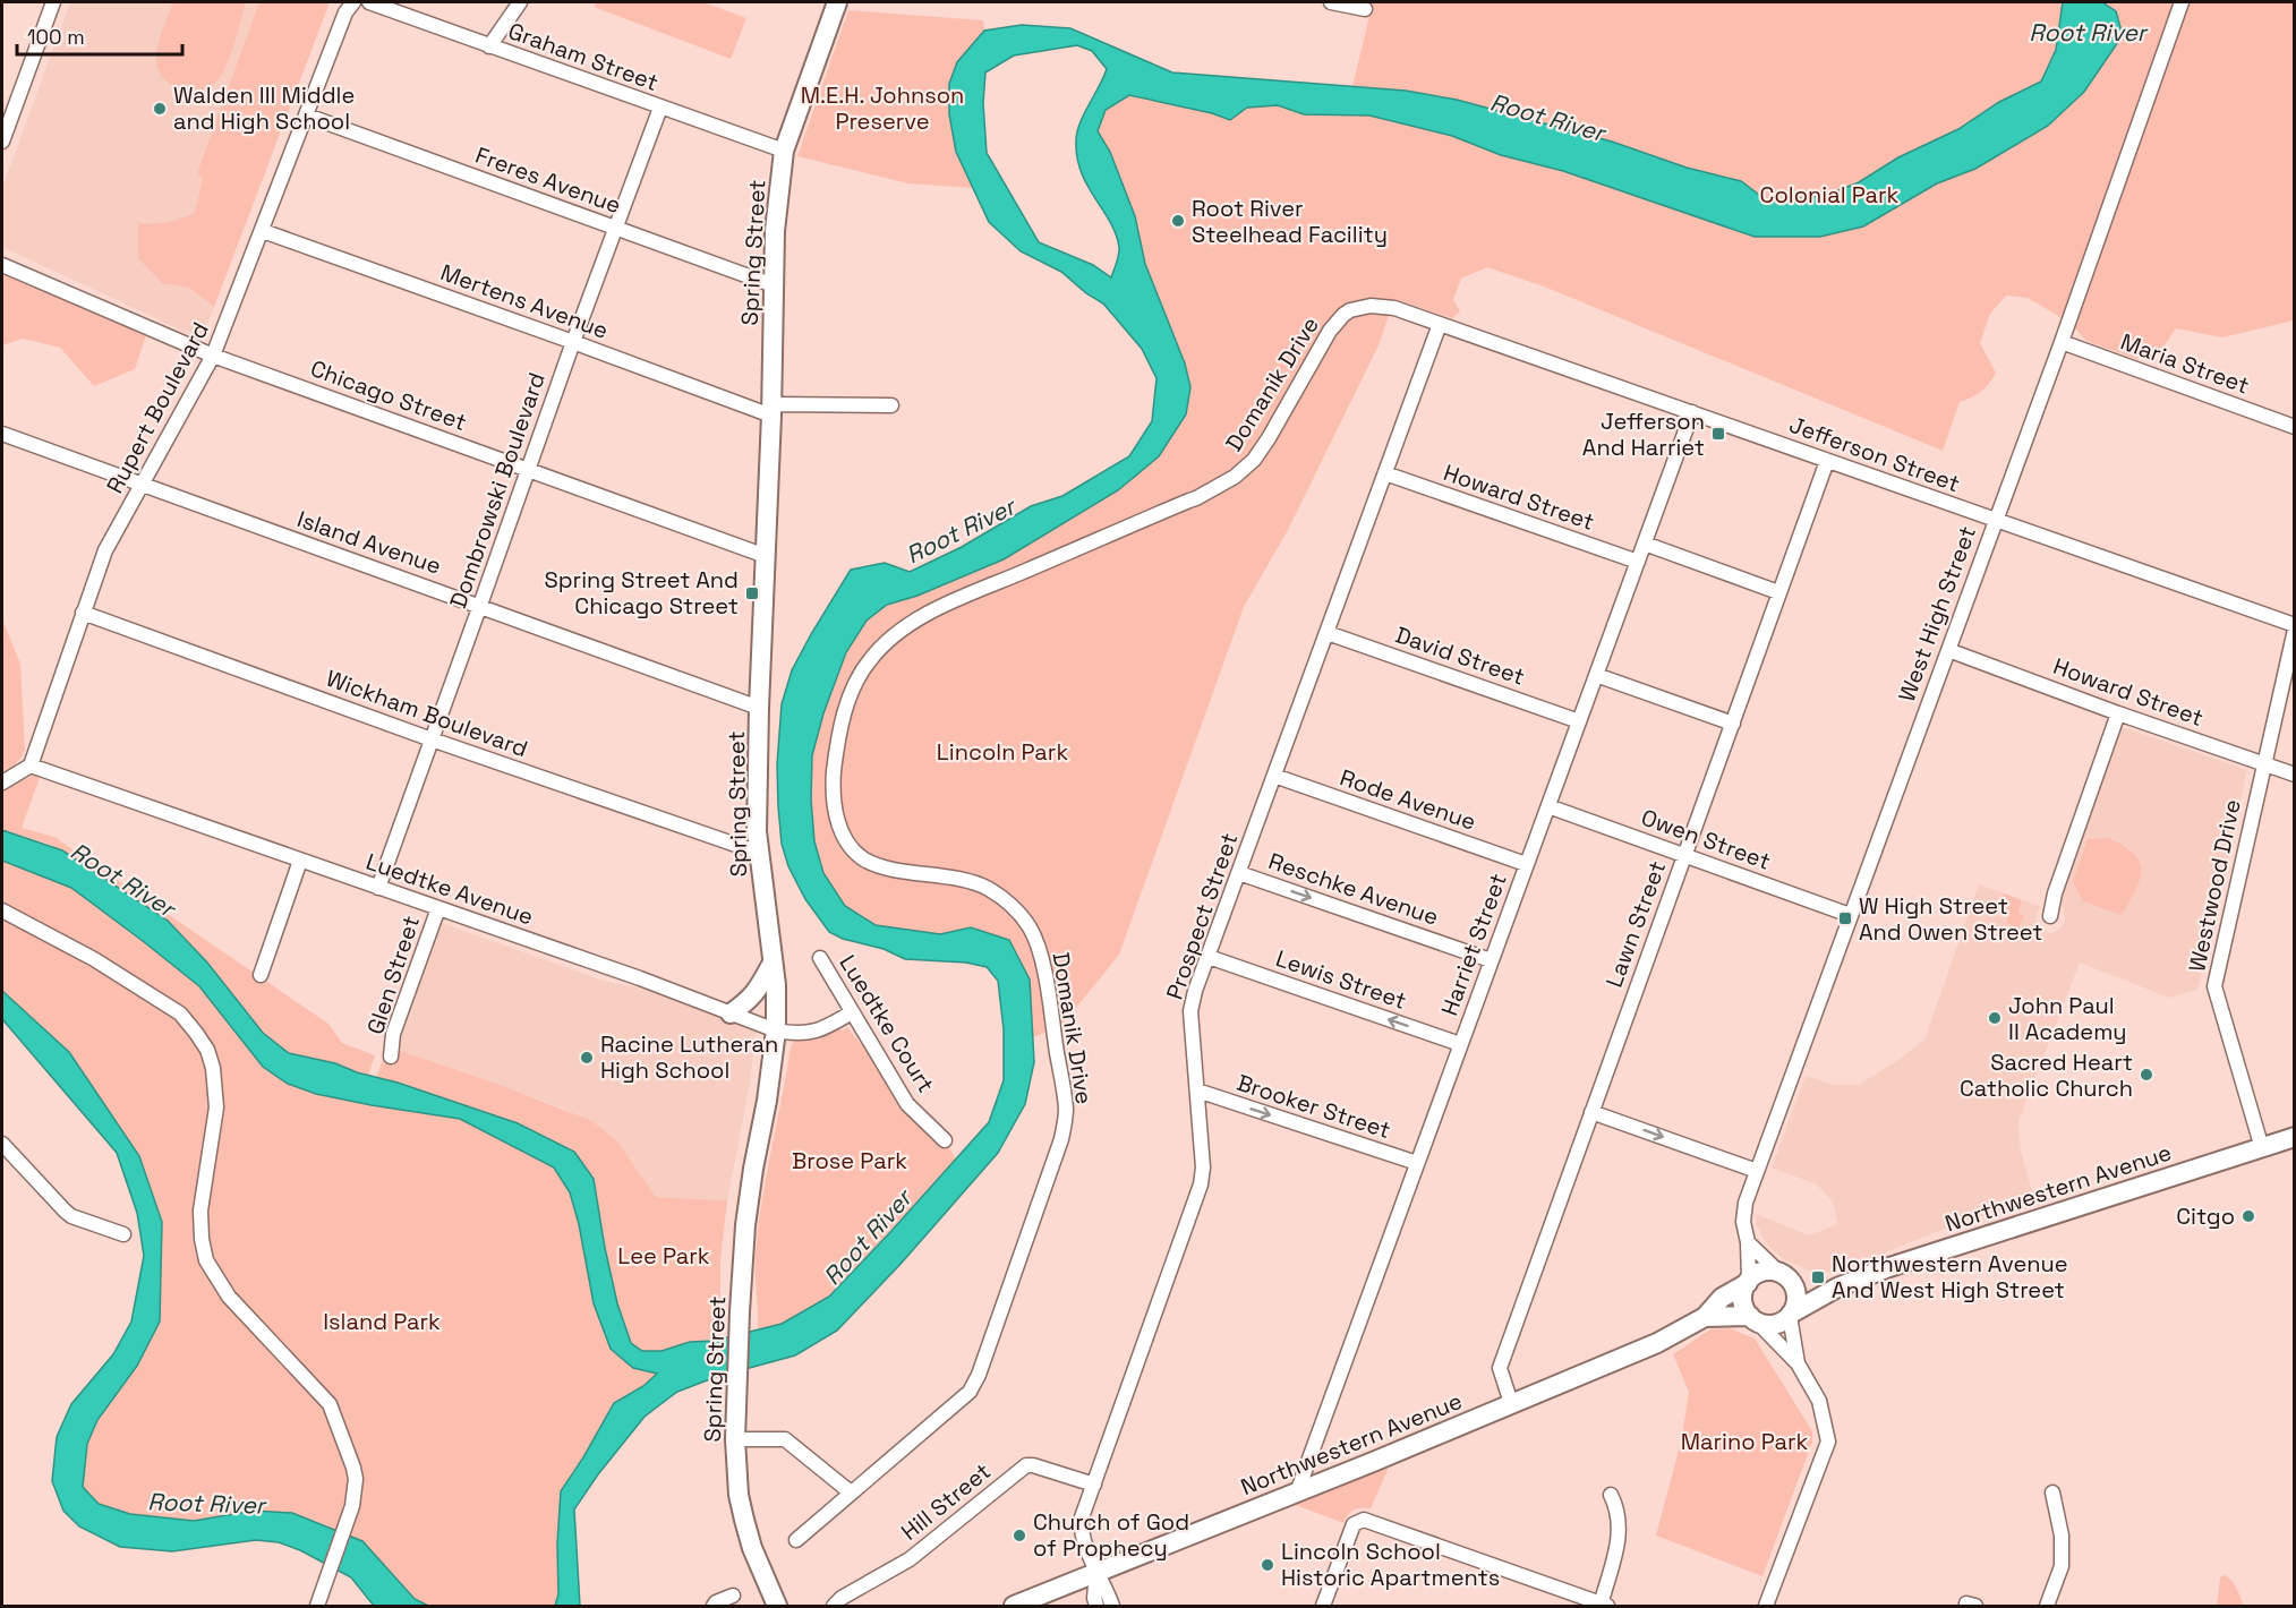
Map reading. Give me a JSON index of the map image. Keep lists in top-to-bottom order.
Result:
{
  "streets": {
    "main road": ["Spring Street", "Northwestern Avenue"],
    "street": [
      "Graham Street",
      "Freres Avenue",
      "Mertens Avenue",
      "Maria Street",
      "Domanik Drive",
      "Chicago Street",
      "Rupert Boulevard",
      "Jefferson Street",
      "Dombrowski Boulevard",
      "Howard Street",
      "Island Avenue",
      "West High Street",
      "David Street",
      "Wickham Boulevard",
      "Rode Avenue",
      "Owen Street",
      "Westwood Drive",
      "Luedtke Avenue",
      "Reschke Avenue",
      "Prospect Street",
      "Lawn Street",
      "Harriet Street",
      "Glen Street",
      "Lewis Street",
      "Luedtke Court",
      "Brooker Street",
      "Hill Street"
    ]
  },
  "crossings": [
    ["Graham Street", "Spring Street"],
    ["Graham Street", "Dombrowski Boulevard"],
    ["Freres Avenue", "Spring Street"],
    ["Freres Avenue", "Rupert Boulevard"],
    ["Freres Avenue", "Dombrowski Boulevard"],
    ["Spring Street", "Mertens Avenue"],
    ["Spring Street", "Chicago Street"],
    ["Spring Street", "Island Avenue"],
    ["Spring Street", "Wickham Boulevard"],
    ["Spring Street", "Luedtke Avenue"],
    ["Mertens Avenue", "Rupert Boulevard"],
    ["Mertens Avenue", "Dombrowski Boulevard"],
    ["Maria Street", "West High Street"],
    ["Domanik Drive", "Jefferson Street"],
    ["Domanik Drive", "Prospect Street"],
    ["Chicago Street", "Rupert Boulevard"],
    ["Chicago Street", "Dombrowski Boulevard"],
    ["Rupert Boulevard", "Island Avenue"],
    ["Rupert Boulevard", "Wickham Boulevard"],
    ["Rupert Boulevard", "Luedtke Avenue"],
    ["Jefferson Street", "West High Street"],
    ["Jefferson Street", "Westwood Drive"],
    ["Jefferson Street", "Prospect Street"],
    ["Jefferson Street", "Lawn Street"],
    ["Jefferson Street", "Harriet Street"],
    ["Dombrowski Boulevard", "Island Avenue"],
    ["Dombrowski Boulevard", "Wickham Boulevard"],
    ["Dombrowski Boulevard", "Luedtke Avenue"],
    ["Howard Street", "West High Street"],
    ["Howard Street", "Westwood Drive"],
    ["Howard Street", "Prospect Street"],
    ["Howard Street", "Harriet Street"],
    ["West High Street", "Owen Street"],
    ["West High Street", "Northwestern Avenue"],
    ["David Street", "Prospect Street"],
    ["David Street", "Harriet Street"],
    ["Rode Avenue", "Prospect Street"],
    ["Rode Avenue", "Harriet Street"],
    ["Owen Street", "Lawn Street"],
    ["Owen Street", "Harriet Street"],
    ["Westwood Drive", "Northwestern Avenue"],
    ["Luedtke Avenue", "Glen Street"],
    ["Luedtke Avenue", "Luedtke Court"],
    ["Reschke Avenue", "Prospect Street"],
    ["Reschke Avenue", "Harriet Street"],
    ["Prospect Street", "Lewis Street"],
    ["Prospect Street", "Brooker Street"],
    ["Prospect Street", "Northwestern Avenue"],
    ["Prospect Street", "Hill Street"],
    ["Lawn Street", "Northwestern Avenue"],
    ["Harriet Street", "Lewis Street"],
    ["Harriet Street", "Brooker Street"],
    ["Harriet Street", "Northwestern Avenue"]
  ],
  "one_way": ["Reschke Avenue", "Lewis Street", "Brooker Street"],
  "water": ["Root River"],
  "parks": [
    "M.E.H. Johnson Preserve",
    "Colonial Park",
    "Lincoln Park",
    "Brose Park",
    "Lee Park",
    "Island Park",
    "Marino Park"
  ],
  "places": {
    "other": [
      "Walden III Middle and High School",
      "Root River Steelhead Facility",
      "John Paul II Academy",
      "Racine Lutheran High School",
      "Sacred Heart Catholic Church",
      "Citgo",
      "Church of God of Prophecy",
      "Lincoln School Historic Apartments"
    ],
    "transit": [
      "Jefferson And Harriet",
      "Spring Street And Chicago Street",
      "W High Street And Owen Street",
      "Northwestern Avenue And West High Street"
    ]
  },
  "scale_bar": "100 m"
}
